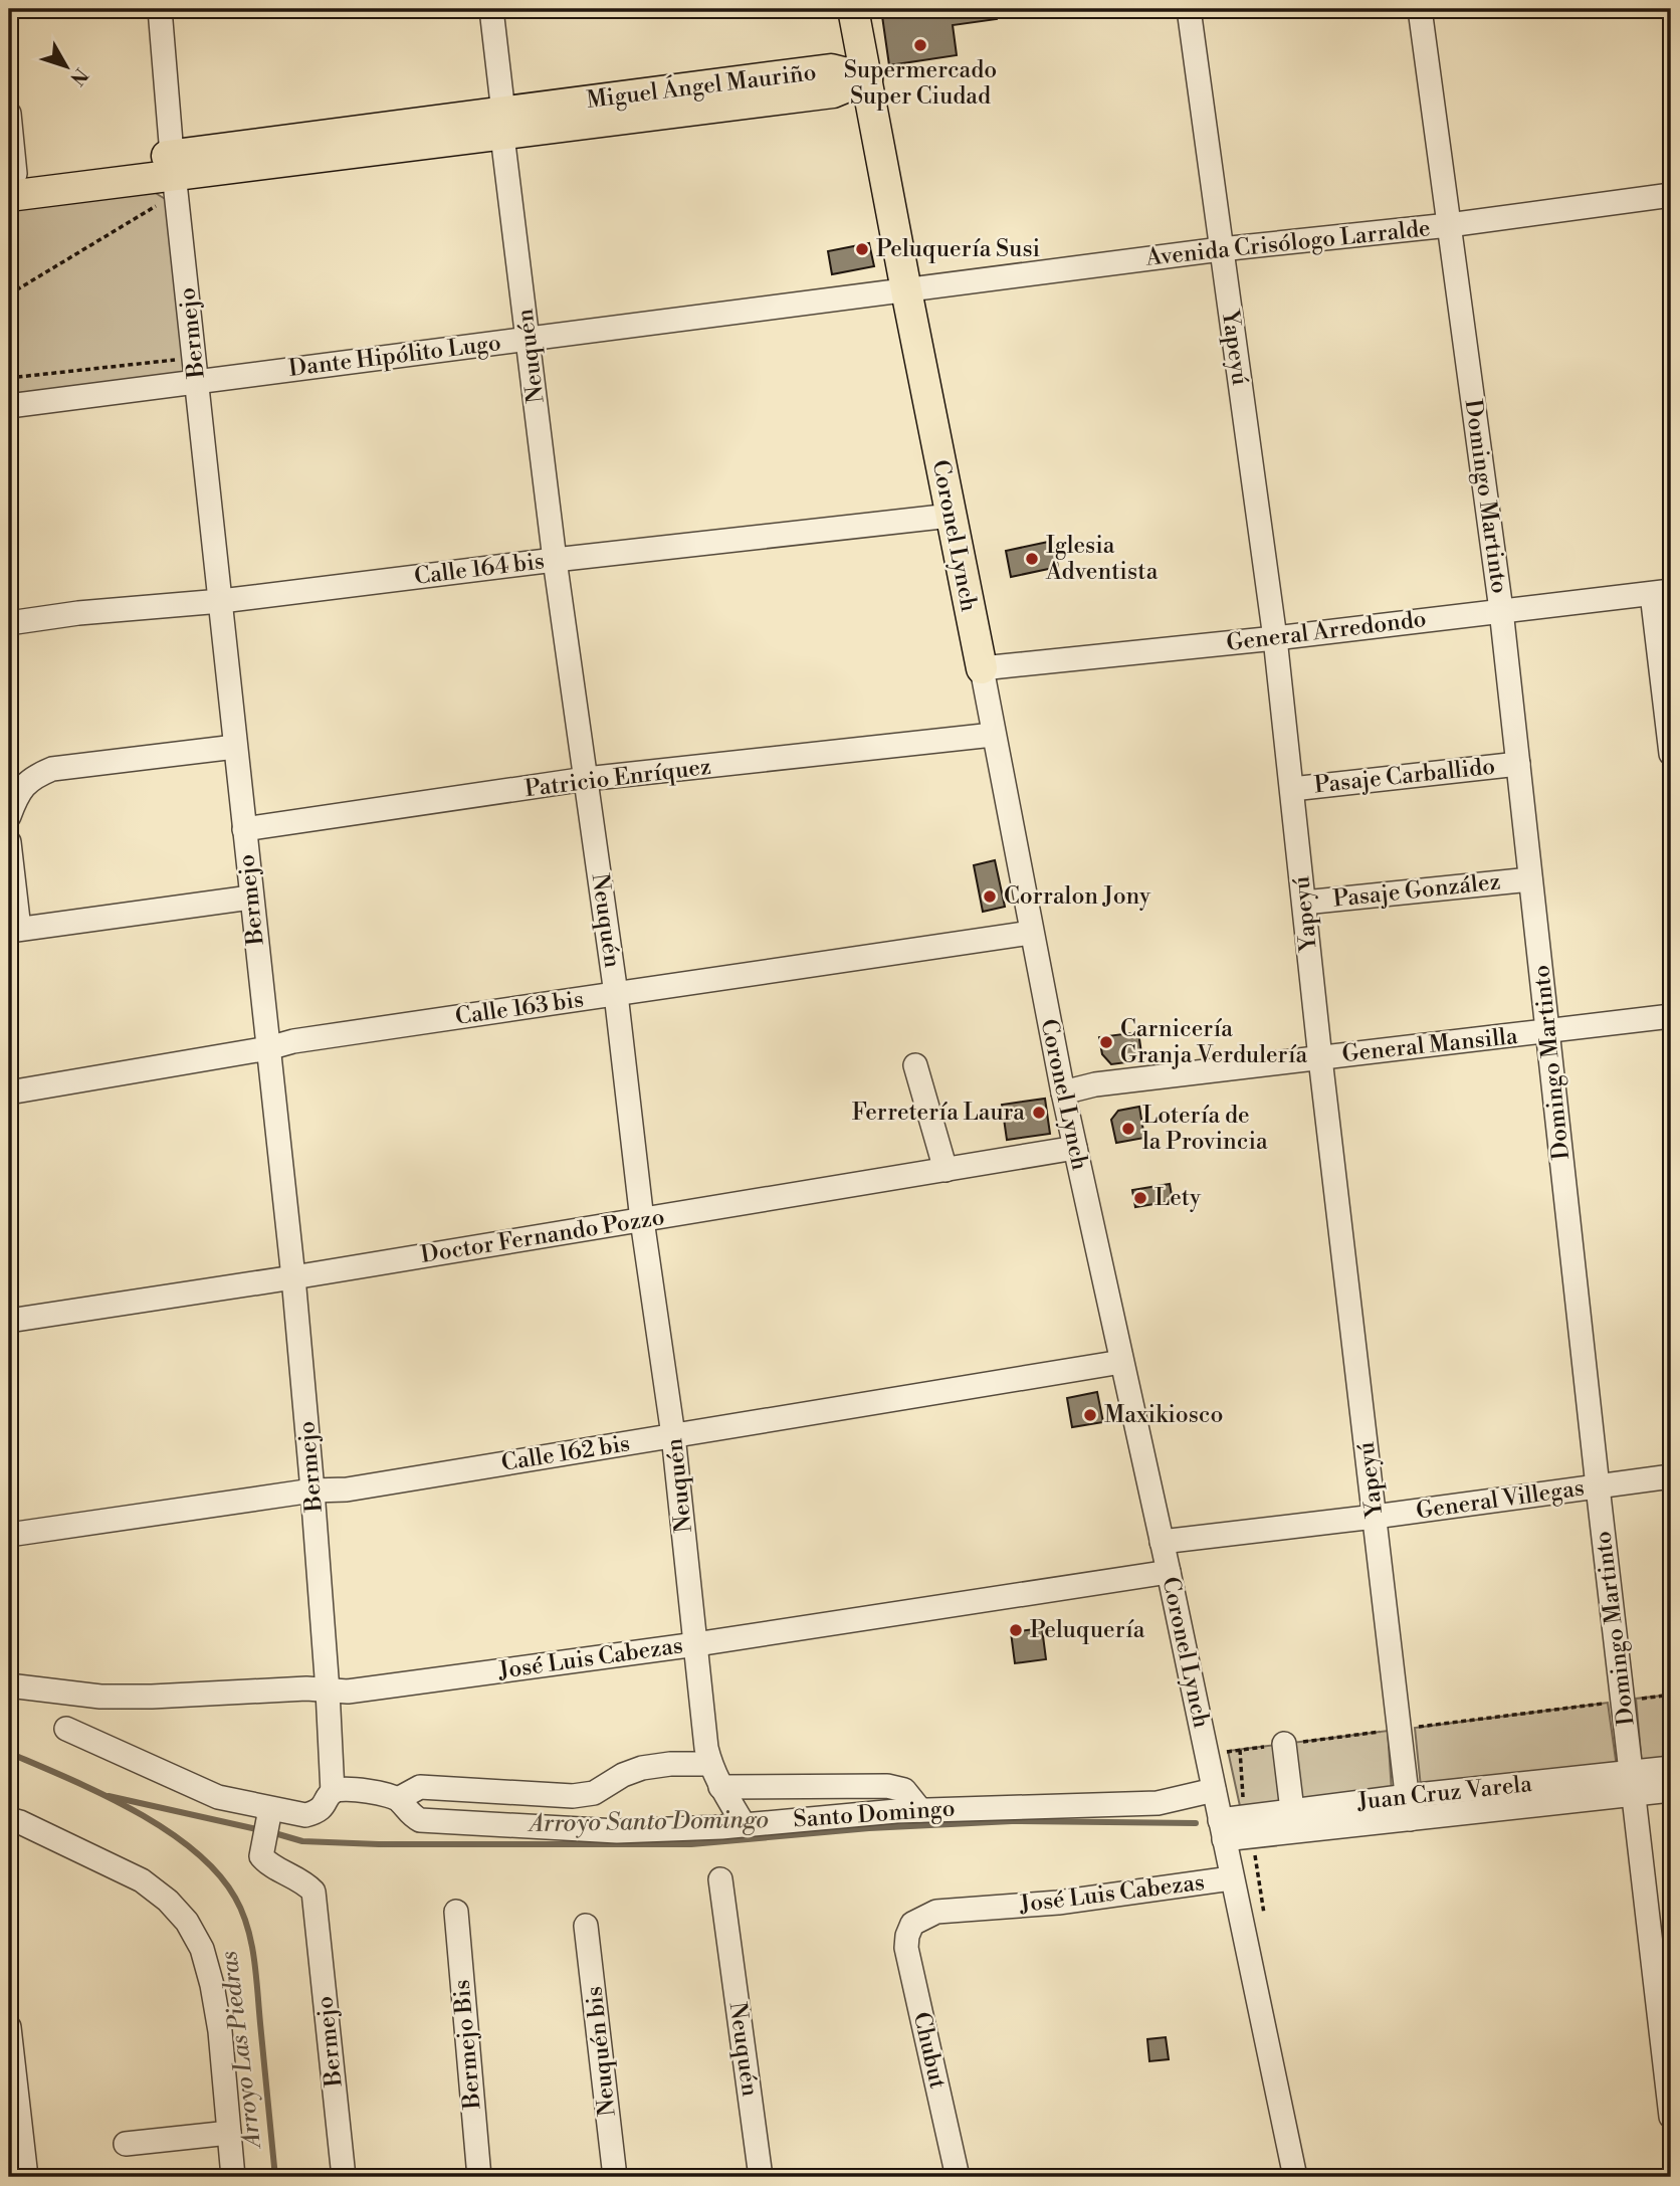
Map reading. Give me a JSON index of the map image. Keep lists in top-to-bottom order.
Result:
{
  "streets": {
    "main road": ["Miguel Ángel Mauriño", "Coronel Lynch"],
    "street": [
      "Avenida Crisólogo Larralde",
      "Bermejo",
      "Yapeyú",
      "Dante Hipólito Lugo",
      "Neuquén",
      "Domingo Martinto",
      "Calle 164 bis",
      "General Arredondo",
      "Pasaje Carballido",
      "Patricio Enríquez",
      "Pasaje González",
      "Calle 163 bis",
      "General Mansilla",
      "Doctor Fernando Pozzo",
      "Calle 162 bis",
      "General Villegas",
      "José Luis Cabezas",
      "Juan Cruz Varela",
      "Santo Domingo",
      "Bermejo Bis",
      "Chubut",
      "Neuquén bis"
    ]
  },
  "crossings": [
    ["Miguel Ángel Mauriño", "Bermejo"],
    ["Miguel Ángel Mauriño", "Neuquén"],
    ["Miguel Ángel Mauriño", "Coronel Lynch"],
    ["Avenida Crisólogo Larralde", "Yapeyú"],
    ["Avenida Crisólogo Larralde", "Dante Hipólito Lugo"],
    ["Avenida Crisólogo Larralde", "Domingo Martinto"],
    ["Avenida Crisólogo Larralde", "Coronel Lynch"],
    ["Bermejo", "Dante Hipólito Lugo"],
    ["Bermejo", "Calle 164 bis"],
    ["Bermejo", "Patricio Enríquez"],
    ["Bermejo", "Calle 163 bis"],
    ["Bermejo", "Doctor Fernando Pozzo"],
    ["Bermejo", "Calle 162 bis"],
    ["Bermejo", "José Luis Cabezas"],
    ["Bermejo", "Santo Domingo"],
    ["Yapeyú", "General Arredondo"],
    ["Yapeyú", "Pasaje Carballido"],
    ["Yapeyú", "Pasaje González"],
    ["Yapeyú", "General Mansilla"],
    ["Yapeyú", "General Villegas"],
    ["Yapeyú", "Juan Cruz Varela"],
    ["Dante Hipólito Lugo", "Neuquén"],
    ["Dante Hipólito Lugo", "Coronel Lynch"],
    ["Neuquén", "Calle 164 bis"],
    ["Neuquén", "Patricio Enríquez"],
    ["Neuquén", "Calle 163 bis"],
    ["Neuquén", "Doctor Fernando Pozzo"],
    ["Neuquén", "Calle 162 bis"],
    ["Neuquén", "José Luis Cabezas"],
    ["Neuquén", "Santo Domingo"],
    ["Domingo Martinto", "General Arredondo"],
    ["Domingo Martinto", "Pasaje Carballido"],
    ["Domingo Martinto", "Pasaje González"],
    ["Domingo Martinto", "General Mansilla"],
    ["Domingo Martinto", "General Villegas"],
    ["Domingo Martinto", "Juan Cruz Varela"],
    ["Coronel Lynch", "Calle 164 bis"],
    ["Coronel Lynch", "General Arredondo"],
    ["Coronel Lynch", "Patricio Enríquez"],
    ["Coronel Lynch", "Calle 163 bis"],
    ["Coronel Lynch", "General Mansilla"],
    ["Coronel Lynch", "Doctor Fernando Pozzo"],
    ["Coronel Lynch", "Calle 162 bis"],
    ["Coronel Lynch", "General Villegas"],
    ["Coronel Lynch", "José Luis Cabezas"],
    ["Coronel Lynch", "Juan Cruz Varela"],
    ["Coronel Lynch", "Santo Domingo"],
    ["José Luis Cabezas", "Chubut"]
  ],
  "water": ["Arroyo Santo Domingo", "Arroyo Las Piedras"],
  "places": [
    "Supermercado Super Ciudad",
    "Peluquería Susi",
    "Iglesia Adventista",
    "Corralon Jony",
    "Carnicería Granja Verdulería",
    "Ferretería Laura",
    "Lotería de la Provincia",
    "Lety",
    "Maxikiosco",
    "Peluquería"
  ],
  "north": "bottom right"
}
